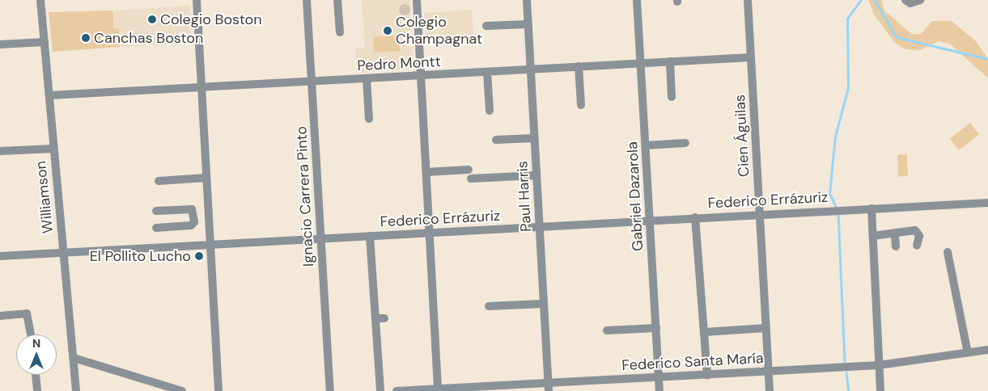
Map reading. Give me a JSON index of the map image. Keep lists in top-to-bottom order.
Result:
{
  "streets": {
    "street": [
      "Pedro Montt",
      "Cien Águilas",
      "Ignacio Carrera Pinto",
      "Paul Harris",
      "Gabriel Dazarola",
      "Williamson",
      "Federico Errázuriz",
      "Federico Santa María"
    ]
  },
  "crossings": [
    ["Pedro Montt", "Cien Águilas"],
    ["Pedro Montt", "Ignacio Carrera Pinto"],
    ["Pedro Montt", "Paul Harris"],
    ["Pedro Montt", "Gabriel Dazarola"],
    ["Pedro Montt", "Williamson"],
    ["Cien Águilas", "Federico Errázuriz"],
    ["Cien Águilas", "Federico Santa María"],
    ["Ignacio Carrera Pinto", "Federico Errázuriz"],
    ["Paul Harris", "Federico Errázuriz"],
    ["Paul Harris", "Federico Santa María"],
    ["Gabriel Dazarola", "Federico Errázuriz"],
    ["Gabriel Dazarola", "Federico Santa María"],
    ["Williamson", "Federico Errázuriz"]
  ],
  "places": [
    "Colegio Boston",
    "Colegio Champagnat",
    "Canchas Boston",
    "El Pollito Lucho"
  ],
  "north": "top"
}
